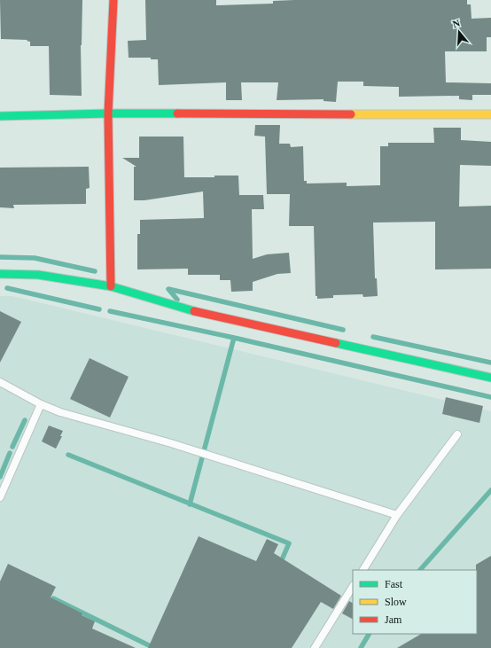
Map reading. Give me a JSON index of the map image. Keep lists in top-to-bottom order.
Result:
{
  "legend": ["Fast", "Slow", "Jam"],
  "north": "top"
}
